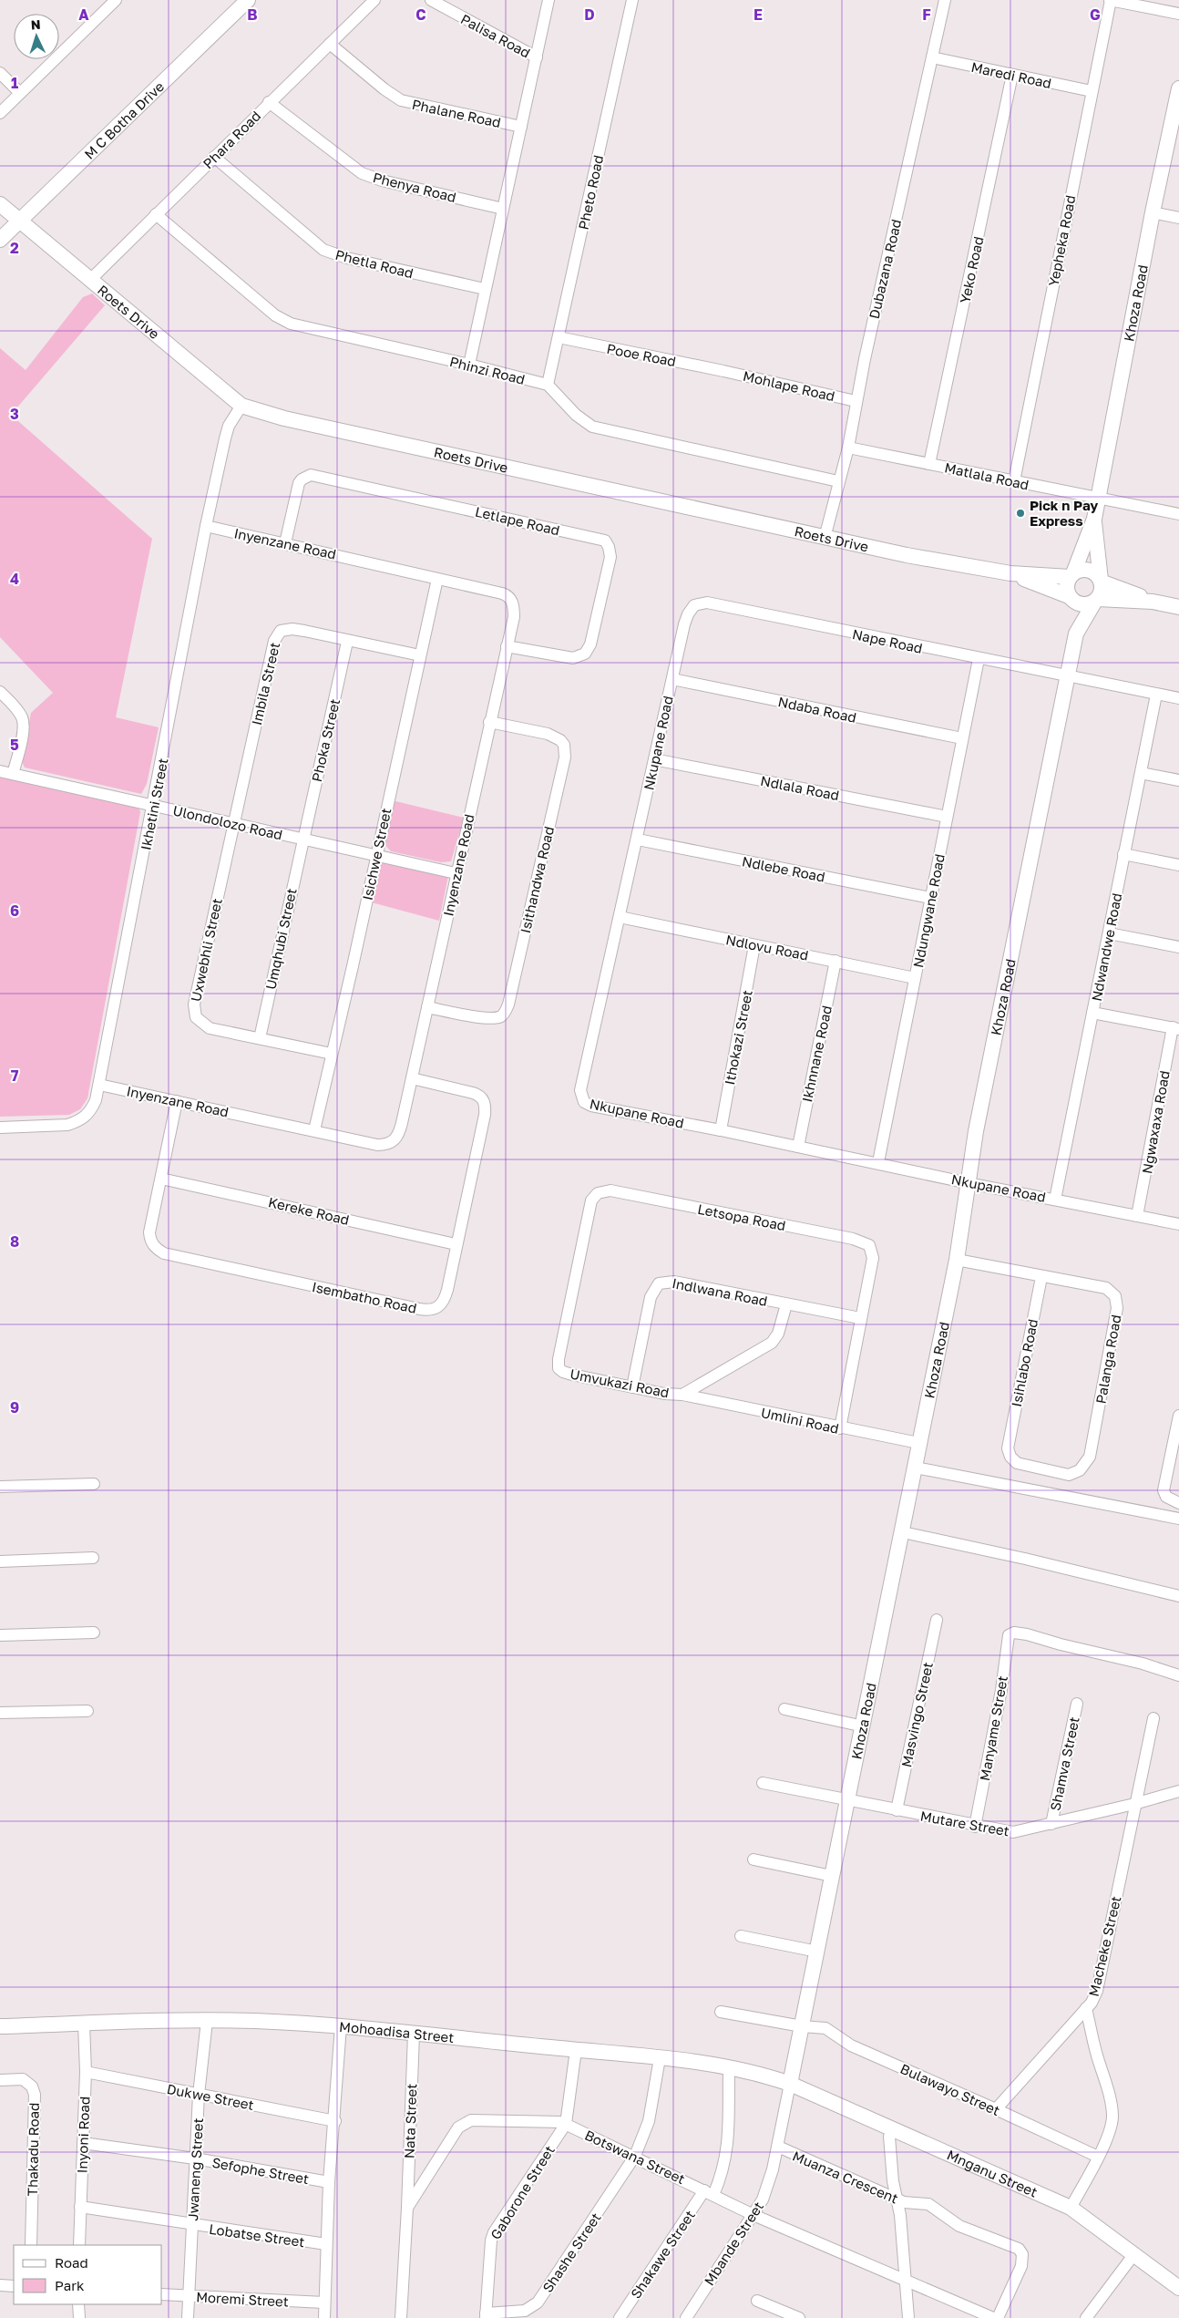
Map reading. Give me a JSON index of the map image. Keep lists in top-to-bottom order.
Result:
{
  "streets": {
    "street": [
      "Palisa Road",
      "Maredi Road",
      "Phalane Road",
      "M C Botha Drive",
      "Phara Road",
      "Phenya Road",
      "Pheto Road",
      "Yepheka Road",
      "Phetla Road",
      "Dubazana Road",
      "Yeko Road",
      "Khoza Road",
      "Roets Drive",
      "Pooe Road",
      "Phinzi Road",
      "Mohlape Road",
      "Matlala Road",
      "Letlape Road",
      "Inyenzane Road",
      "Nape Road",
      "Imbila Street",
      "Ndaba Road",
      "Phoka Street",
      "Nkupane Road",
      "Ndlala Road",
      "Ikhetini Street",
      "Ulondolozo Road",
      "Isichwe Street",
      "Ndlebe Road",
      "Isithandwa Road",
      "Ndungwane Road",
      "Umqhubi Street",
      "Ndlovu Road",
      "Ndwandwe Road",
      "Uxwebhli Street",
      "Ithokazi Street",
      "Ikhnnane Road",
      "Ngwaxaxa Road",
      "Kereke Road",
      "Letsopa Road",
      "Indlwana Road",
      "Isembatho Road",
      "Palanga Road",
      "Isihlabo Road",
      "Umvukazi Road",
      "Umlini Road",
      "Masvingo Street",
      "Manyame Street",
      "Shamva Street",
      "Mutare Street",
      "Macheke Street",
      "Mohoadisa Street",
      "Bulawayo Street",
      "Dukwe Street",
      "Nata Street",
      "Inyoni Road",
      "Thakadu Road",
      "Botswana Street",
      "Jwaneng Street",
      "Sefophe Street",
      "Mnganu Street",
      "Muanza Crescent",
      "Gaborone Street",
      "Lobatse Street",
      "Mbande Street",
      "Shashe Street",
      "Shakawe Street",
      "Moremi Street"
    ]
  },
  "crossings": [
    ["Maredi Road", "Yepheka Road"],
    ["Maredi Road", "Dubazana Road"],
    ["Maredi Road", "Yeko Road"],
    ["Phalane Road", "Phara Road"],
    ["M C Botha Drive", "Roets Drive"],
    ["Phara Road", "Phenya Road"],
    ["Phara Road", "Phetla Road"],
    ["Phara Road", "Roets Drive"],
    ["Phara Road", "Phinzi Road"],
    ["Pheto Road", "Pooe Road"],
    ["Pheto Road", "Phinzi Road"],
    ["Yepheka Road", "Matlala Road"],
    ["Dubazana Road", "Roets Drive"],
    ["Dubazana Road", "Mohlape Road"],
    ["Dubazana Road", "Matlala Road"],
    ["Yeko Road", "Matlala Road"],
    ["Khoza Road", "Roets Drive"],
    ["Khoza Road", "Matlala Road"],
    ["Khoza Road", "Nape Road"],
    ["Khoza Road", "Nkupane Road"],
    ["Khoza Road", "Palanga Road"],
    ["Khoza Road", "Umlini Road"],
    ["Khoza Road", "Mutare Street"],
    ["Khoza Road", "Mohoadisa Street"],
    ["Khoza Road", "Bulawayo Street"],
    ["Khoza Road", "Mnganu Street"],
    ["Khoza Road", "Mbande Street"],
    ["Roets Drive", "Ikhetini Street"],
    ["Pooe Road", "Mohlape Road"],
    ["Letlape Road", "Inyenzane Road"],
    ["Inyenzane Road", "Ikhetini Street"],
    ["Inyenzane Road", "Ulondolozo Road"],
    ["Inyenzane Road", "Isichwe Street"],
    ["Inyenzane Road", "Isithandwa Road"],
    ["Inyenzane Road", "Isembatho Road"],
    ["Nape Road", "Nkupane Road"],
    ["Nape Road", "Ndungwane Road"],
    ["Nape Road", "Ndwandwe Road"],
    ["Imbila Street", "Phoka Street"],
    ["Imbila Street", "Ulondolozo Road"],
    ["Imbila Street", "Isichwe Street"],
    ["Imbila Street", "Uxwebhli Street"],
    ["Ndaba Road", "Nkupane Road"],
    ["Ndaba Road", "Ndungwane Road"],
    ["Phoka Street", "Ulondolozo Road"],
    ["Phoka Street", "Umqhubi Street"],
    ["Nkupane Road", "Ndlala Road"],
    ["Nkupane Road", "Ndlebe Road"],
    ["Nkupane Road", "Ndungwane Road"],
    ["Nkupane Road", "Ndlovu Road"],
    ["Nkupane Road", "Ndwandwe Road"],
    ["Nkupane Road", "Ithokazi Street"],
    ["Nkupane Road", "Ikhnnane Road"],
    ["Nkupane Road", "Ngwaxaxa Road"],
    ["Ndlala Road", "Ndungwane Road"],
    ["Ikhetini Street", "Ulondolozo Road"],
    ["Ulondolozo Road", "Isichwe Street"],
    ["Ulondolozo Road", "Umqhubi Street"],
    ["Ulondolozo Road", "Uxwebhli Street"],
    ["Isichwe Street", "Uxwebhli Street"],
    ["Ndlebe Road", "Ndungwane Road"],
    ["Ndungwane Road", "Ndlovu Road"],
    ["Umqhubi Street", "Uxwebhli Street"],
    ["Ndlovu Road", "Ithokazi Street"],
    ["Ndlovu Road", "Ikhnnane Road"],
    ["Kereke Road", "Isembatho Road"],
    ["Letsopa Road", "Indlwana Road"],
    ["Letsopa Road", "Umvukazi Road"],
    ["Letsopa Road", "Umlini Road"],
    ["Indlwana Road", "Umvukazi Road"],
    ["Palanga Road", "Isihlabo Road"],
    ["Umvukazi Road", "Umlini Road"],
    ["Masvingo Street", "Mutare Street"],
    ["Manyame Street", "Mutare Street"],
    ["Shamva Street", "Mutare Street"],
    ["Mutare Street", "Macheke Street"],
    ["Macheke Street", "Bulawayo Street"],
    ["Mohoadisa Street", "Nata Street"],
    ["Mohoadisa Street", "Inyoni Road"],
    ["Mohoadisa Street", "Jwaneng Street"],
    ["Mohoadisa Street", "Mnganu Street"],
    ["Mohoadisa Street", "Mbande Street"],
    ["Mohoadisa Street", "Shashe Street"],
    ["Mohoadisa Street", "Shakawe Street"],
    ["Dukwe Street", "Inyoni Road"],
    ["Dukwe Street", "Jwaneng Street"],
    ["Nata Street", "Botswana Street"],
    ["Inyoni Road", "Sefophe Street"],
    ["Inyoni Road", "Lobatse Street"],
    ["Botswana Street", "Gaborone Street"],
    ["Botswana Street", "Mbande Street"],
    ["Botswana Street", "Shashe Street"],
    ["Botswana Street", "Shakawe Street"],
    ["Jwaneng Street", "Sefophe Street"],
    ["Jwaneng Street", "Lobatse Street"],
    ["Jwaneng Street", "Moremi Street"],
    ["Mnganu Street", "Mbande Street"],
    ["Muanza Crescent", "Mbande Street"],
    ["Gaborone Street", "Shashe Street"]
  ],
  "places": ["Pick n Pay Express"],
  "legend": ["Road", "Park"],
  "north": "top",
  "grid": {
    "columns": [
      "A",
      "B",
      "C",
      "D",
      "E",
      "F",
      "G"
    ],
    "rows": [
      "1",
      "2",
      "3",
      "4",
      "5",
      "6",
      "7",
      "8",
      "9"
    ]
  }
}
